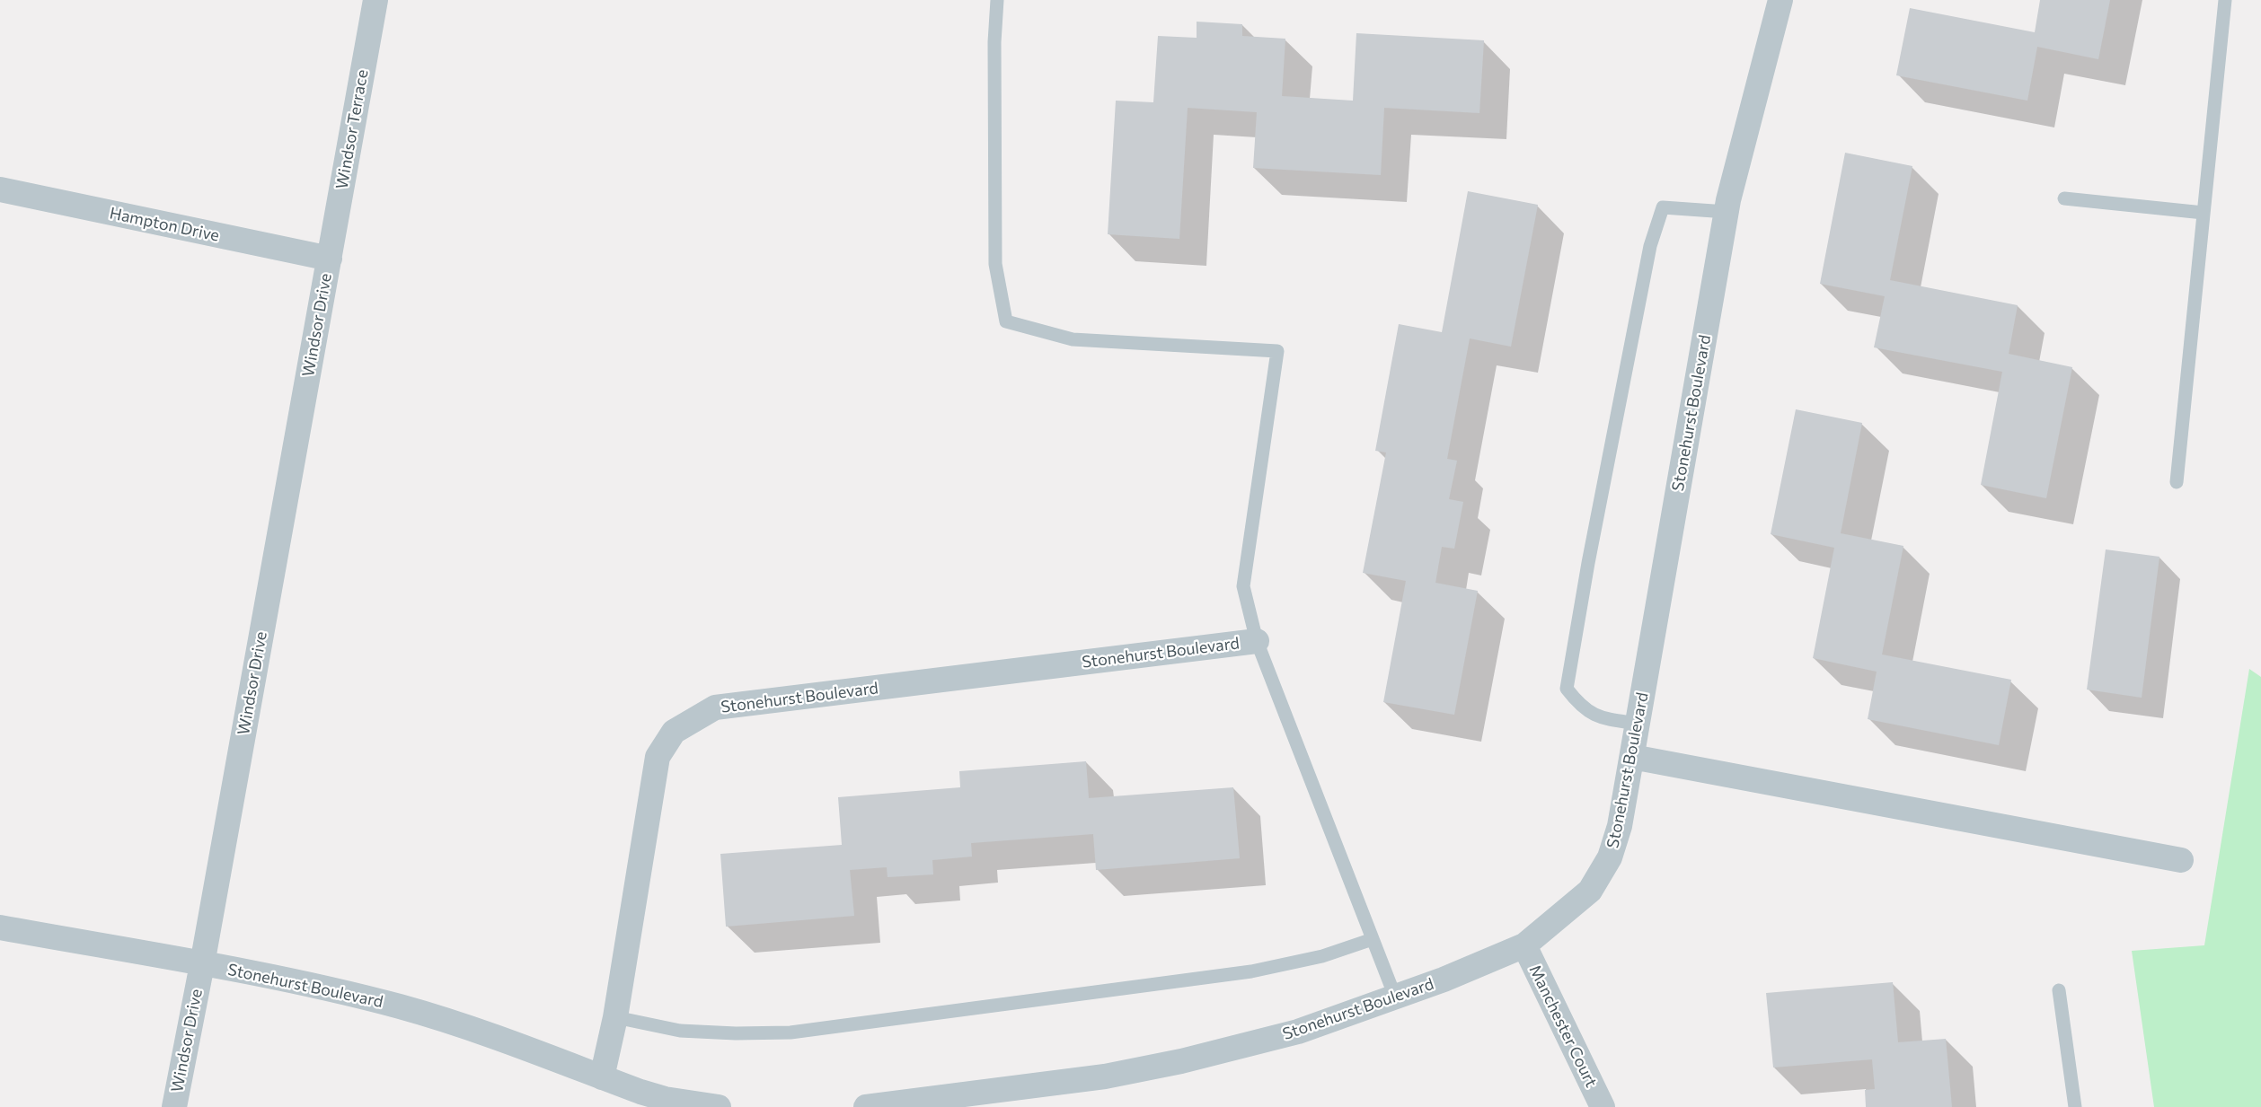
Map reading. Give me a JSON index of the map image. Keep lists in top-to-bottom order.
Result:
{
  "streets": {
    "street": [
      "Windsor Terrace",
      "Hampton Drive",
      "Windsor Drive",
      "Stonehurst Boulevard",
      "Manchester Court"
    ]
  },
  "crossings": [
    ["Windsor Terrace", "Hampton Drive"],
    ["Windsor Terrace", "Windsor Drive"],
    ["Hampton Drive", "Windsor Drive"],
    ["Windsor Drive", "Stonehurst Boulevard"],
    ["Stonehurst Boulevard", "Manchester Court"]
  ]
}
